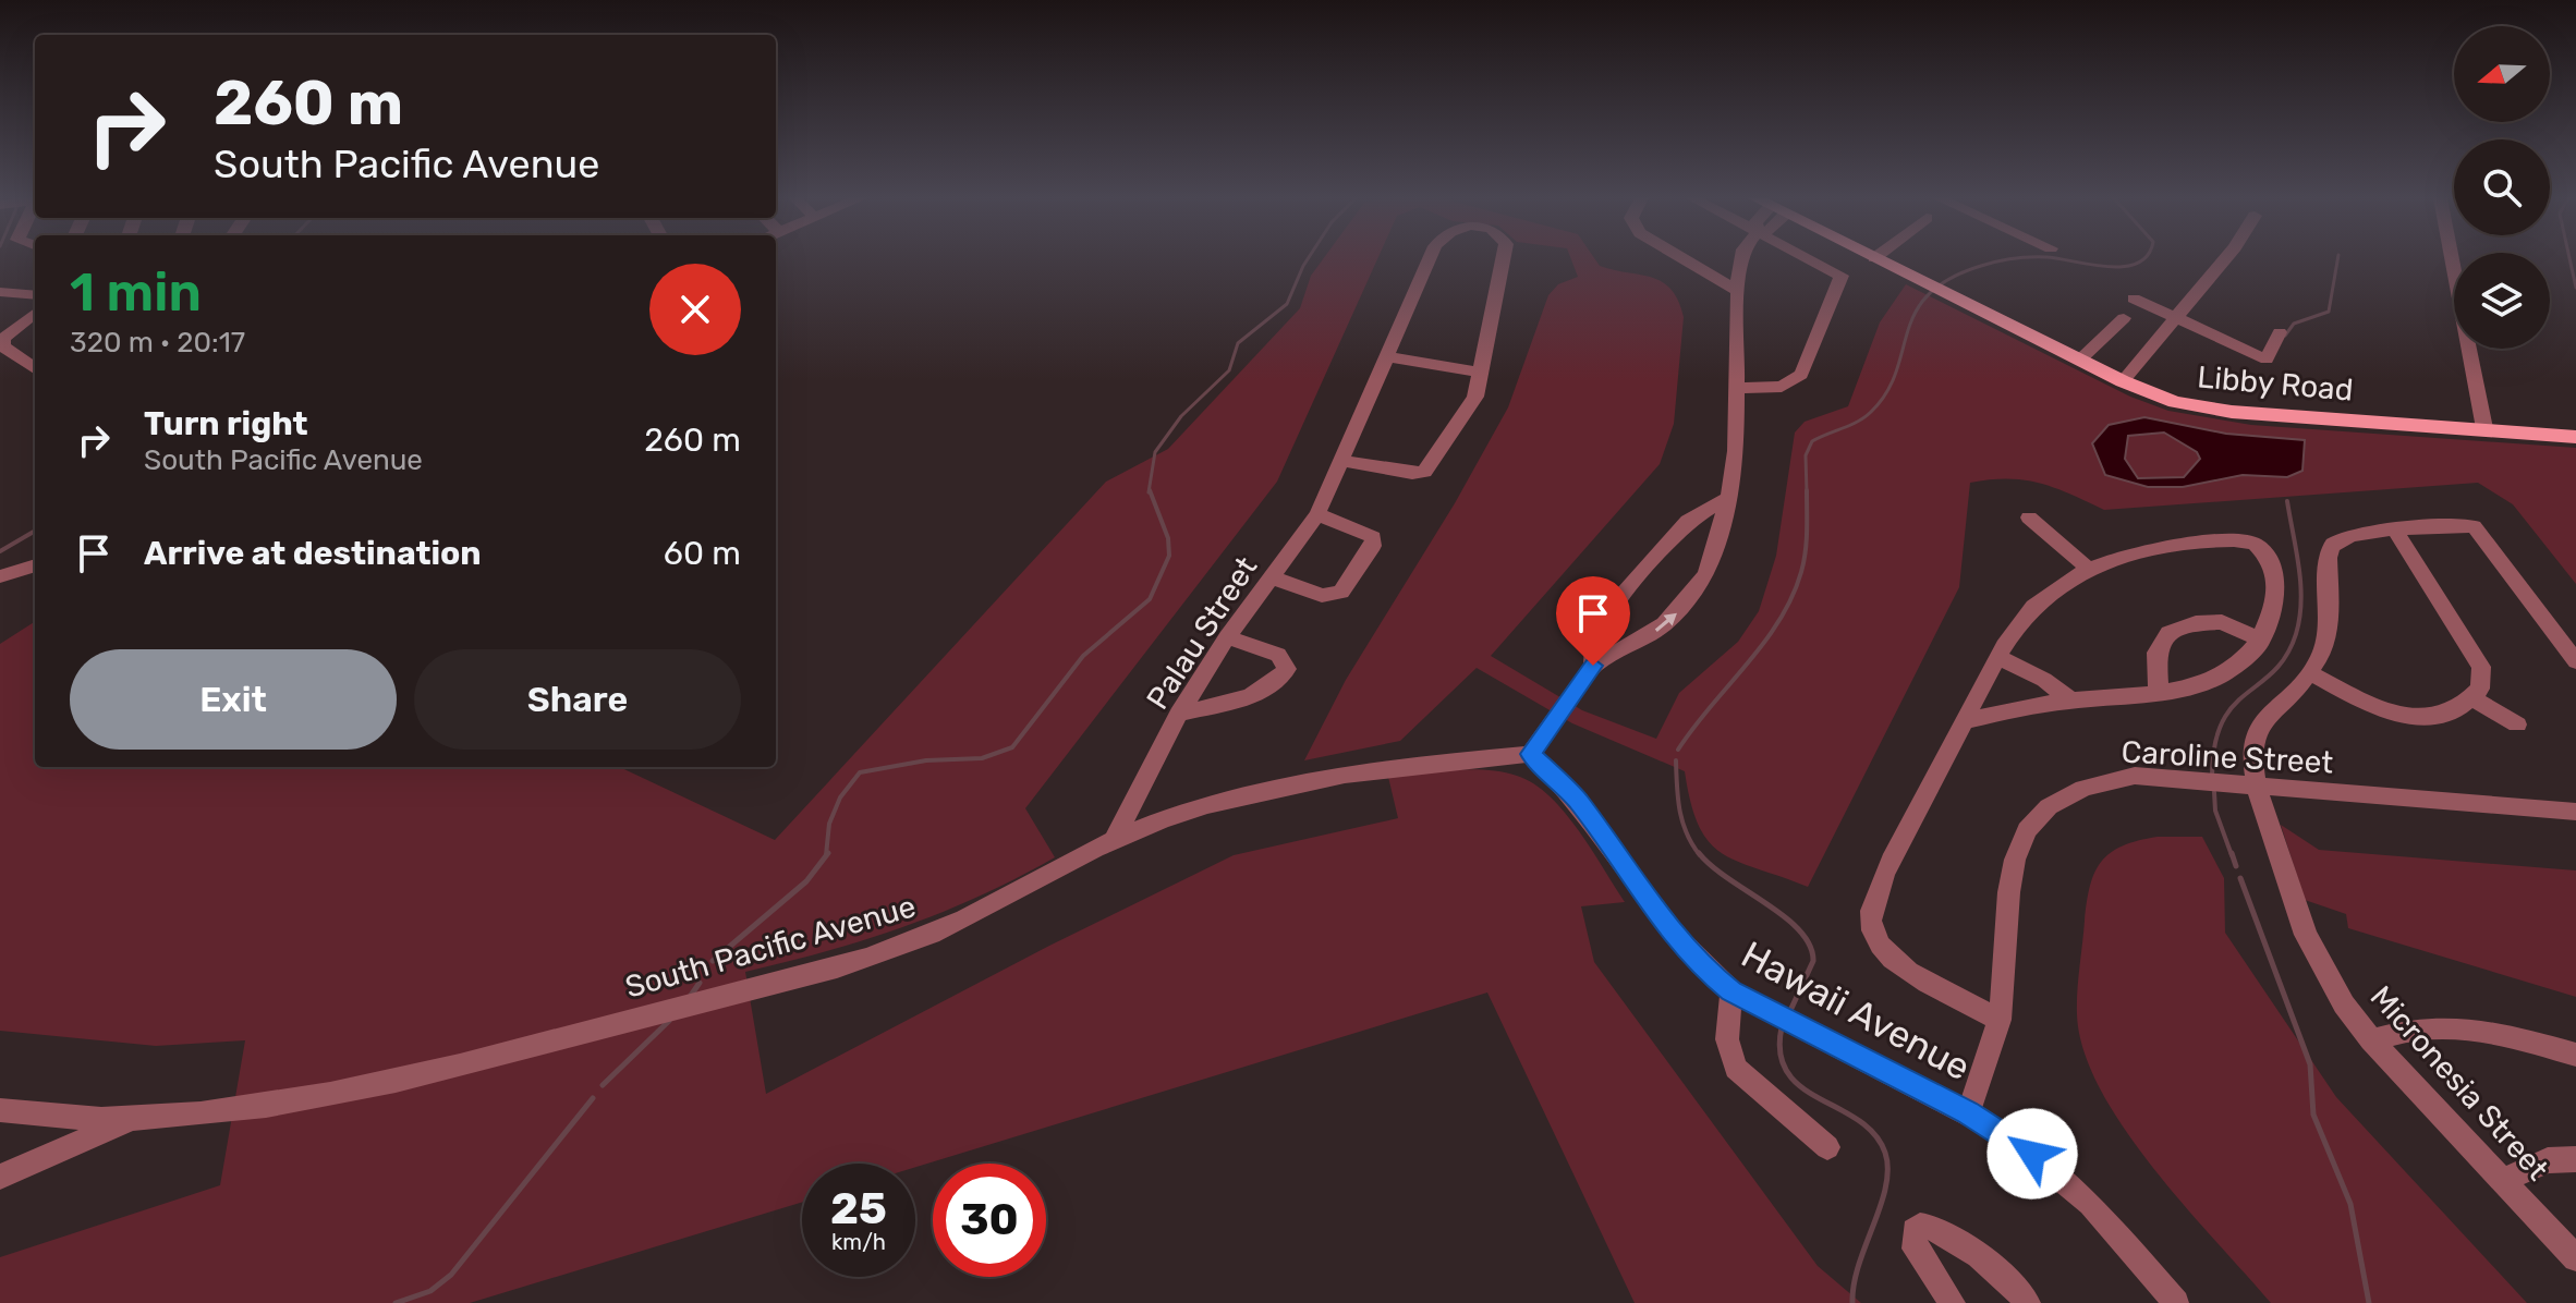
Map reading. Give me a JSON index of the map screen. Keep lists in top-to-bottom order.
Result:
{
  "streets": {
    "main road": ["Libby Road"],
    "street": [
      "Palau Street",
      "Caroline Street",
      "South Pacific Avenue",
      "Hawaii Avenue",
      "Micronesia Street"
    ]
  },
  "crossings": [
    ["Palau Street", "South Pacific Avenue"],
    ["Caroline Street", "Hawaii Avenue"],
    ["Caroline Street", "Micronesia Street"],
    ["South Pacific Avenue", "Hawaii Avenue"]
  ],
  "north": "left",
  "page": {
    "turn": ["260 m", "South Pacific Avenue"],
    "heading": ["1 min", "320 m · 20:17"],
    "list": [
      {
        "name": "Turn right",
        "note": "South Pacific Avenue",
        "value": "260 m"
      },
      {
        "name": "Arrive at destination",
        "value": "60 m"
      }
    ],
    "buttons": ["Exit", "Share"],
    "speed": "25 km/h",
    "limit": "30"
  }
}
